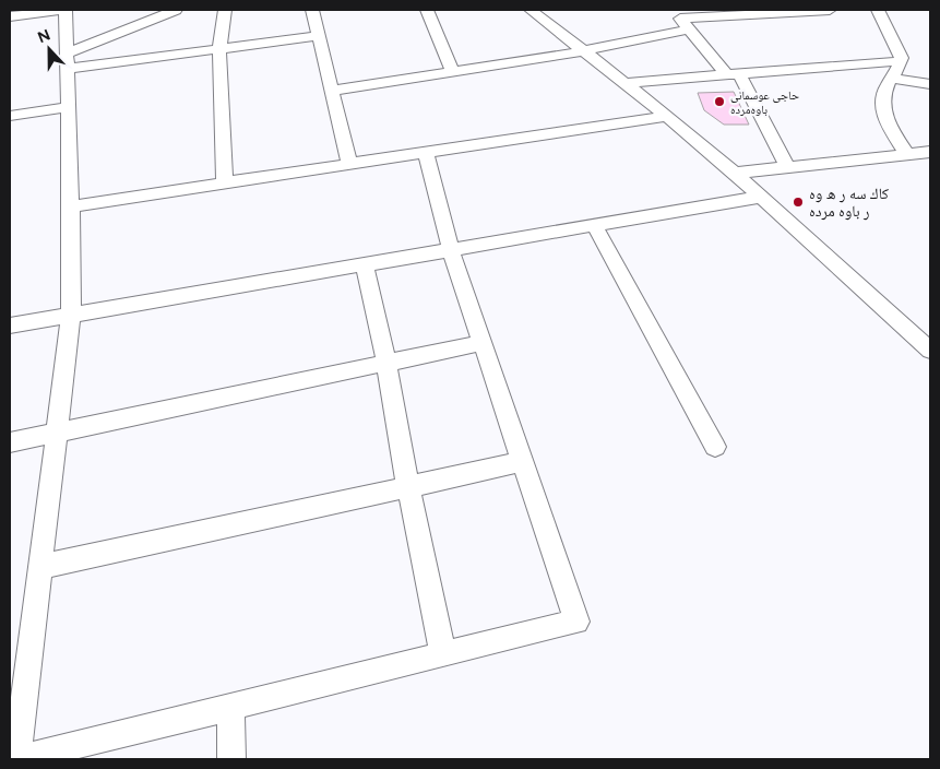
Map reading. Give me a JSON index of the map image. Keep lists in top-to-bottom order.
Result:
{
  "places": ["حاجی عوسمانی باوەمردە", "كاك سه ر ه وه ر باوه مرده"],
  "north": "top"
}
